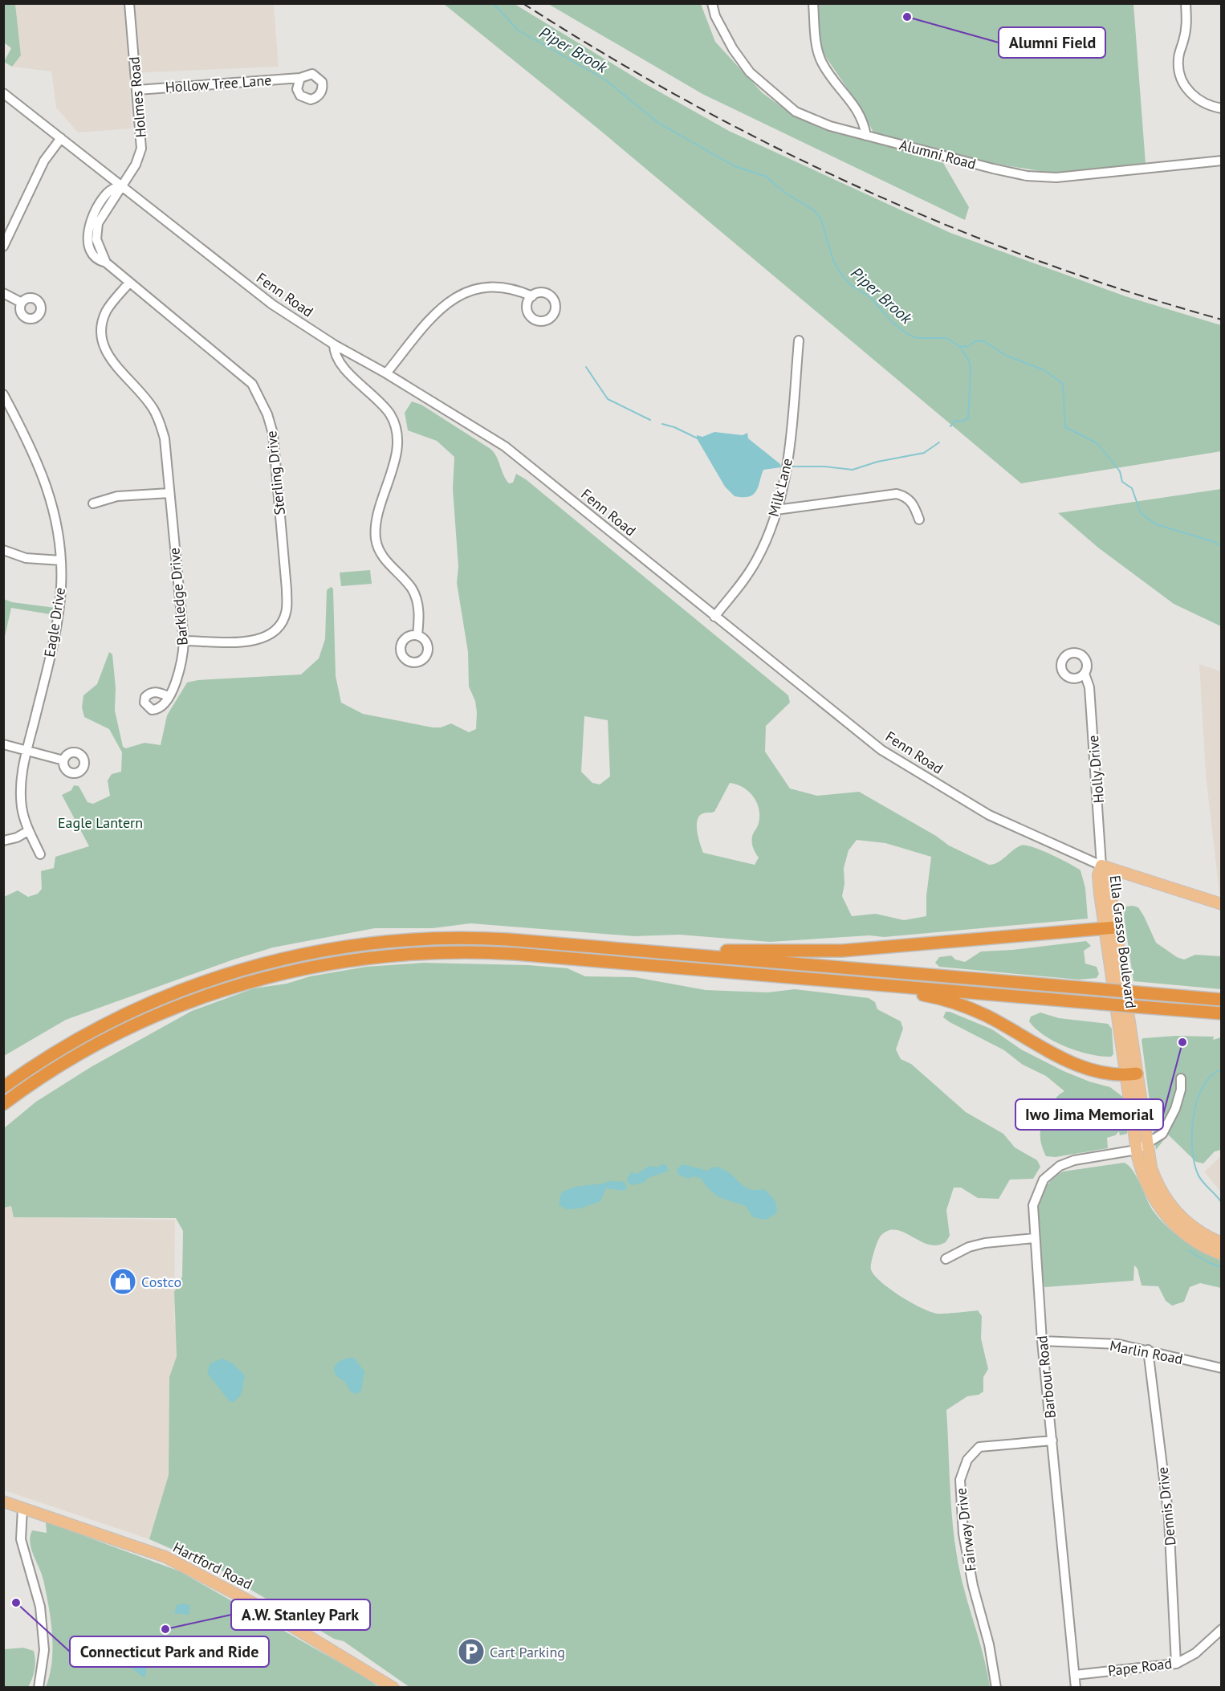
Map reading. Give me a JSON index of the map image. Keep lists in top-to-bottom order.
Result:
{
  "streets": {
    "main road": ["Fenn Road", "Ella Grasso Boulevard", "Hartford Road"],
    "street": [
      "Hollow Tree Lane",
      "Holmes Road",
      "Alumni Road",
      "Sterling Drive",
      "Milk Lane",
      "Barkledge Drive",
      "Eagle Drive",
      "Holly Drive",
      "Marlin Road",
      "Barbour Road",
      "Dennis Drive",
      "Fairway Drive",
      "Pape Road"
    ]
  },
  "crossings": [
    ["Hollow Tree Lane", "Holmes Road"],
    ["Holmes Road", "Fenn Road"],
    ["Holmes Road", "Sterling Drive"],
    ["Fenn Road", "Sterling Drive"],
    ["Fenn Road", "Milk Lane"],
    ["Fenn Road", "Holly Drive"],
    ["Fenn Road", "Ella Grasso Boulevard"],
    ["Sterling Drive", "Barkledge Drive"],
    ["Holly Drive", "Ella Grasso Boulevard"],
    ["Ella Grasso Boulevard", "Barbour Road"],
    ["Marlin Road", "Barbour Road"],
    ["Marlin Road", "Dennis Drive"],
    ["Barbour Road", "Fairway Drive"],
    ["Barbour Road", "Pape Road"],
    ["Dennis Drive", "Pape Road"]
  ],
  "water": ["Piper Brook"],
  "parks": ["Eagle Lantern"],
  "places": {
    "other": [
      "Alumni Field",
      "Iwo Jima Memorial",
      "Connecticut Park and Ride",
      "A.W. Stanley Park"
    ],
    "shop": ["Costco"],
    "parking": ["Cart Parking"]
  }
}
